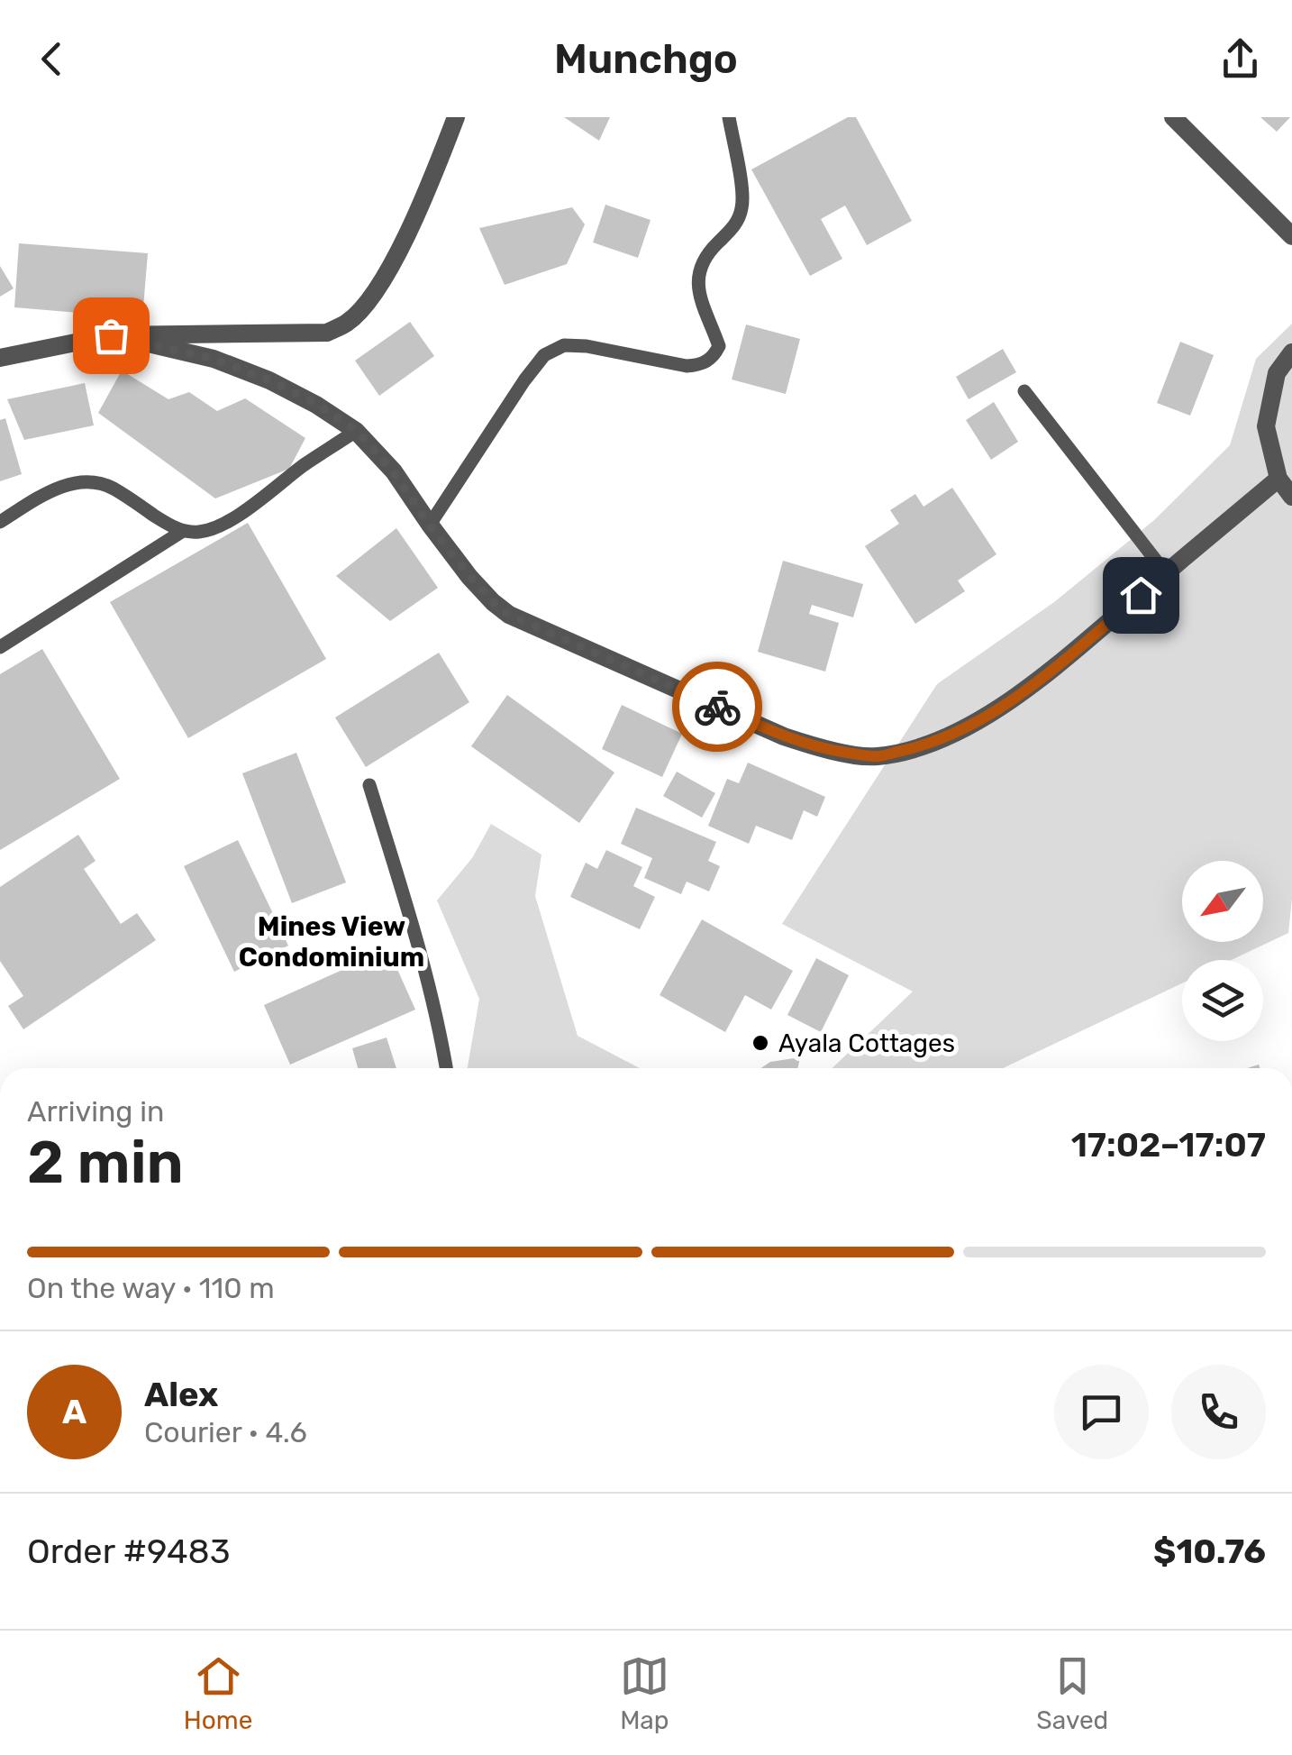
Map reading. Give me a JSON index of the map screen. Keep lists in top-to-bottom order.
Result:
{
  "districts": ["Mines View Condominium"],
  "places": ["Ayala Cottages"],
  "north": "bottom left",
  "page": {
    "header": "Munchgo",
    "heading": ["2 min", "Arriving in", "17:02–17:07"],
    "panel": [
      "Alex",
      "Courier · 4.6",
      "Order #9483",
      "$10.76"
    ],
    "bar": "On the way · 110 m",
    "round": "A",
    "tabs": ["Home", "Map", "Saved"]
  }
}
